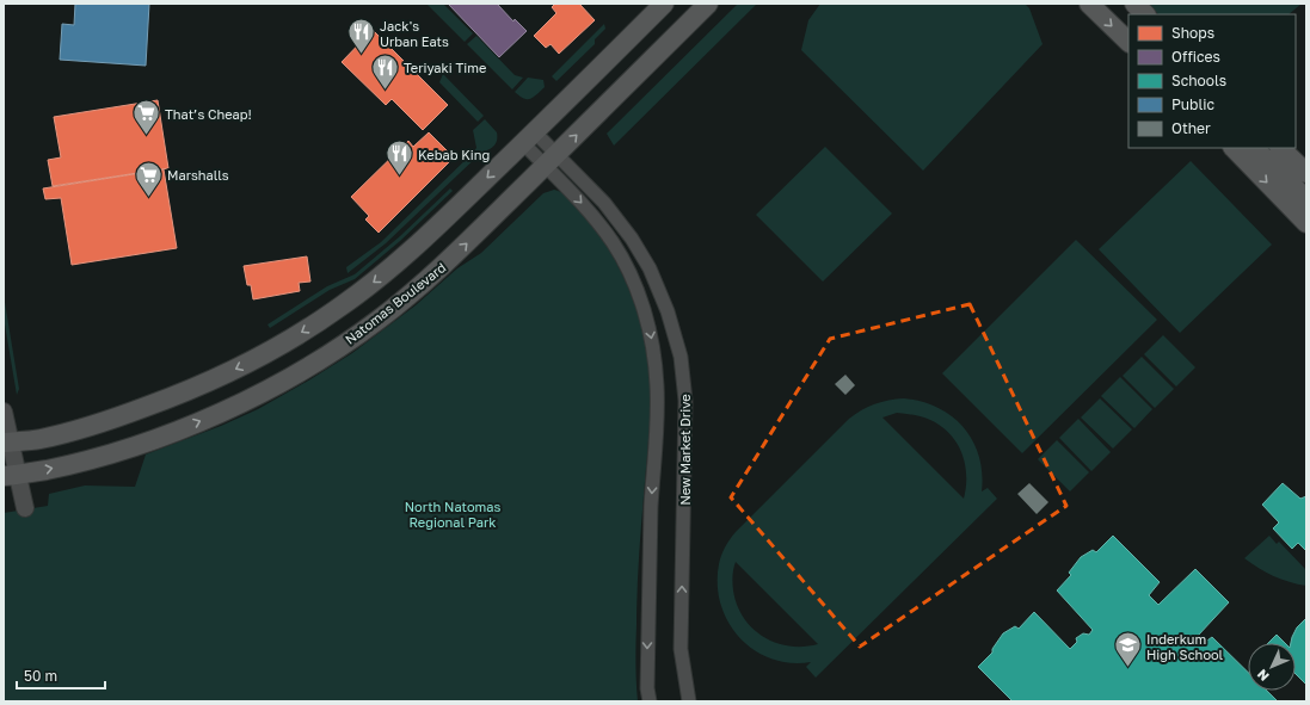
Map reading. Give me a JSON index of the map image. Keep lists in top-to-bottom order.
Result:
{
  "streets": {
    "main road": ["Natomas Boulevard"],
    "street": ["New Market Drive"]
  },
  "crossings": [
    ["Natomas Boulevard", "New Market Drive"]
  ],
  "parks": ["North Natomas Regional Park"],
  "places": {
    "restaurant": ["Jack's Urban Eats", "Teriyaki Time", "Kebab King"],
    "supermarket": ["That’s Cheap!", "Marshalls"],
    "school or university": ["Inderkum High School"]
  },
  "legend": [
    "Shops",
    "Offices",
    "Schools",
    "Public",
    "Other"
  ],
  "scale_bar": "50 m",
  "north": "bottom left"
}
